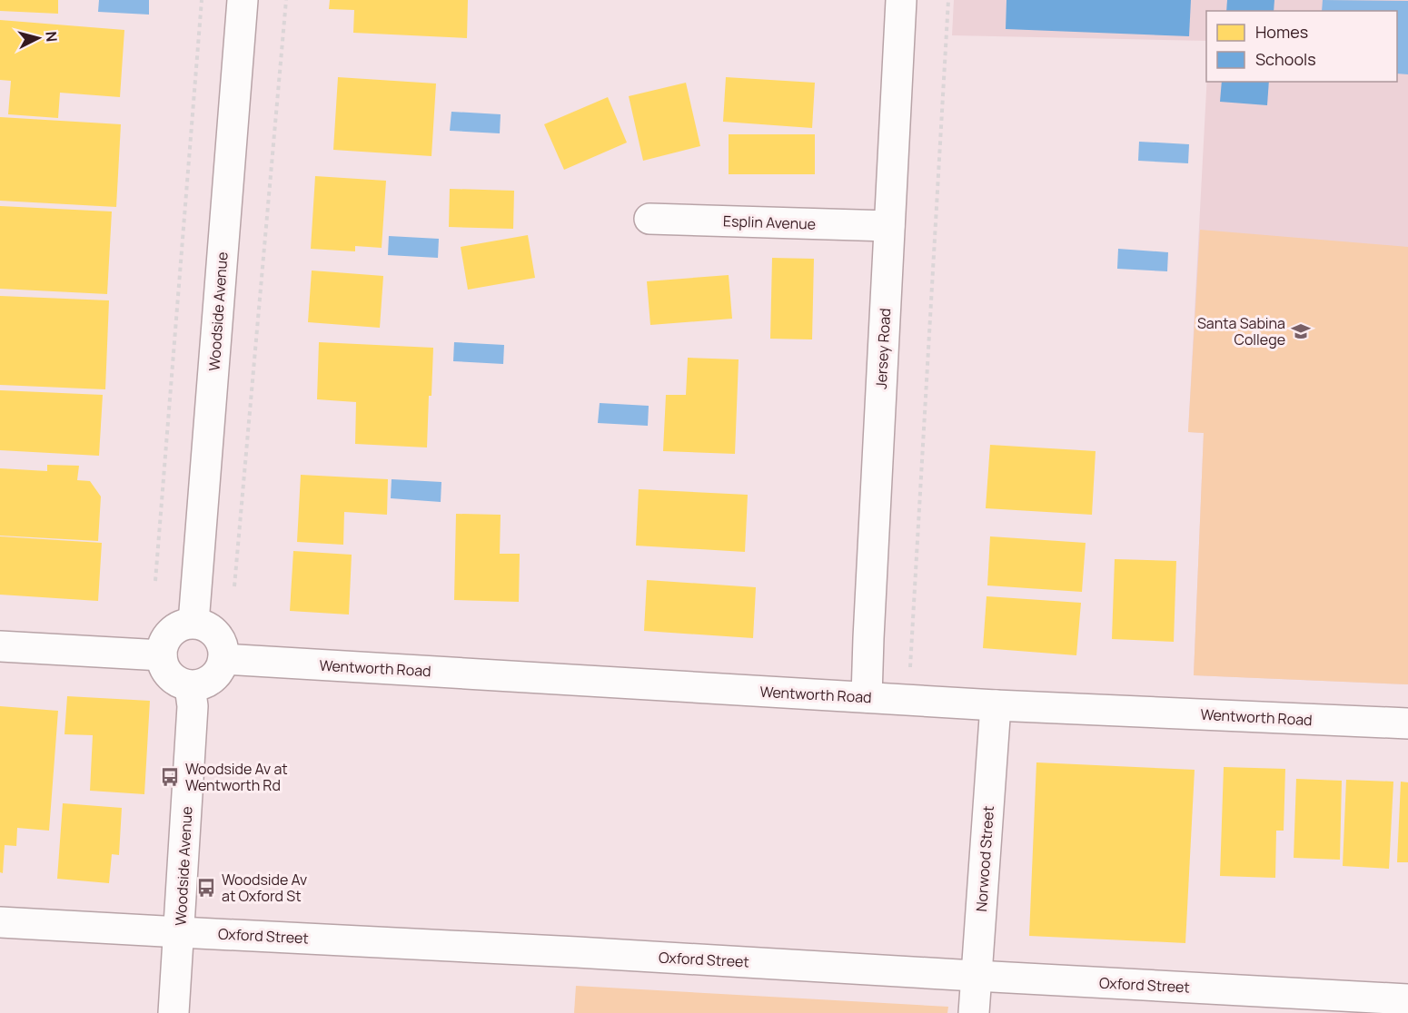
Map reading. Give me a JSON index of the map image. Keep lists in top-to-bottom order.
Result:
{
  "streets": {
    "street": [
      "Esplin Avenue",
      "Woodside Avenue",
      "Jersey Road",
      "Wentworth Road",
      "Norwood Street",
      "Oxford Street"
    ]
  },
  "crossings": [
    ["Esplin Avenue", "Jersey Road"],
    ["Woodside Avenue", "Wentworth Road"],
    ["Woodside Avenue", "Oxford Street"],
    ["Jersey Road", "Wentworth Road"],
    ["Wentworth Road", "Norwood Street"],
    ["Norwood Street", "Oxford Street"]
  ],
  "places": {
    "school or university": ["Santa Sabina College"],
    "bus stop": ["Woodside Av at Wentworth Rd", "Woodside Av at Oxford St"]
  },
  "legend": ["Homes", "Schools"],
  "north": "right"
}
